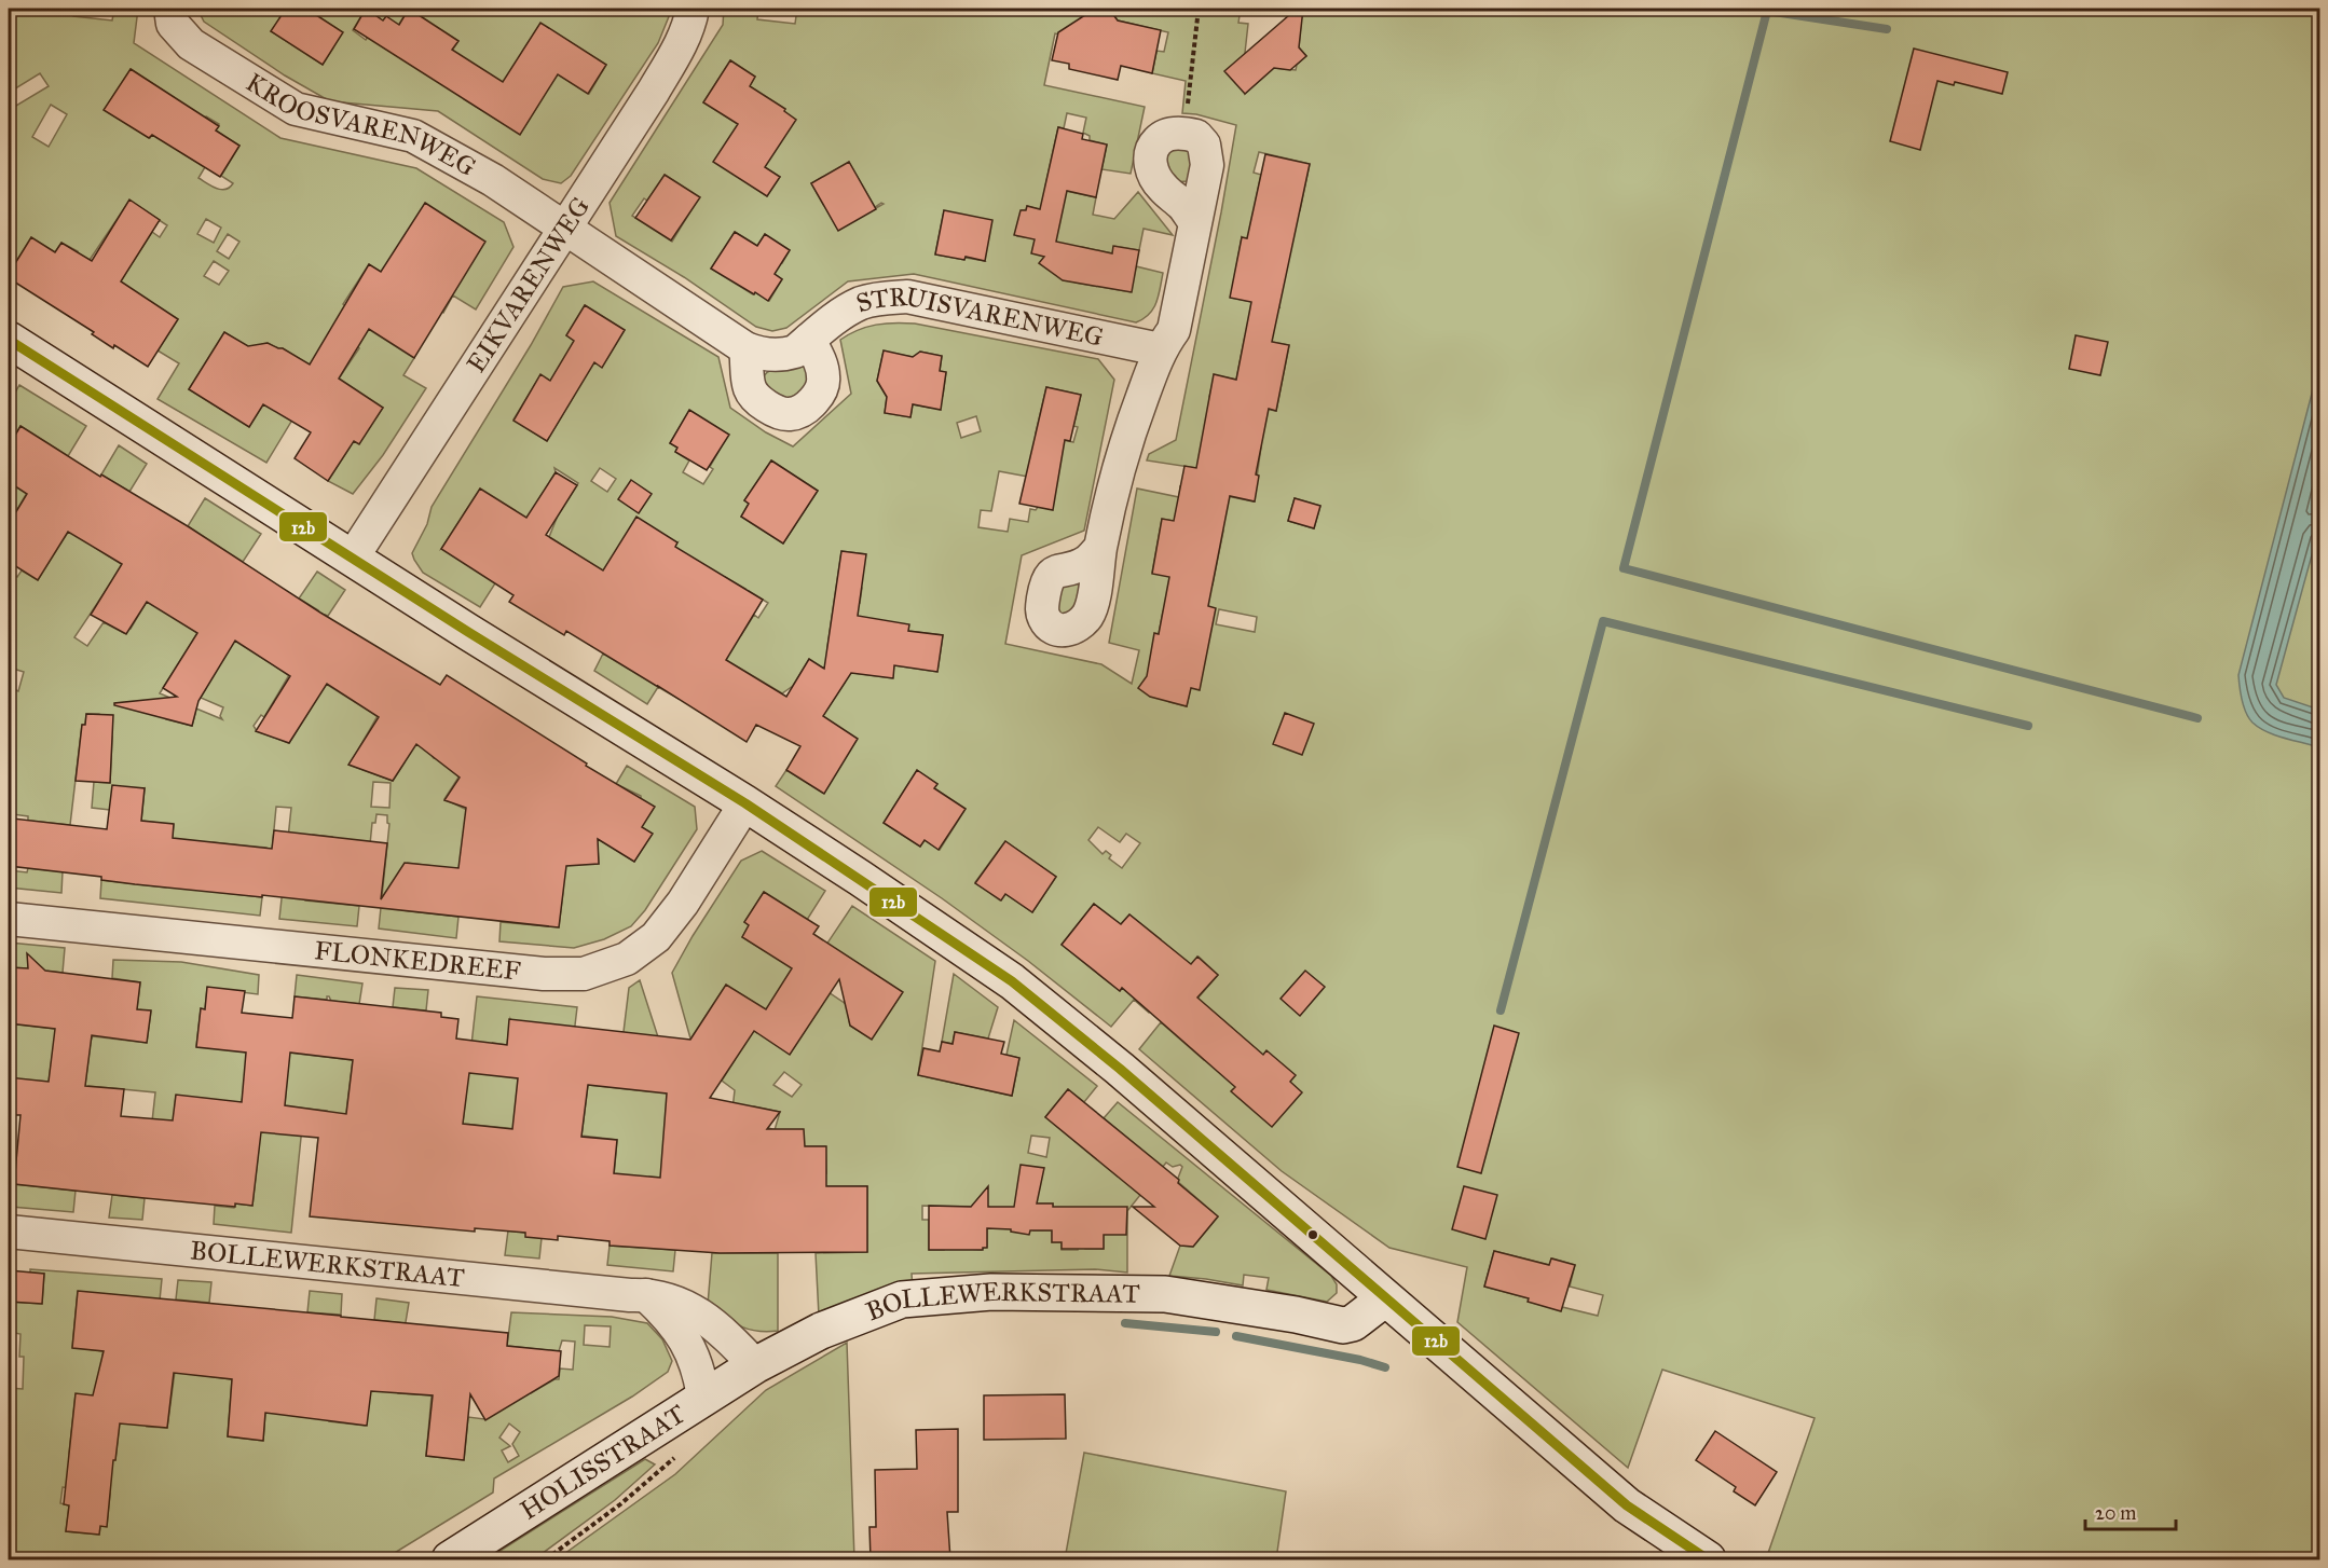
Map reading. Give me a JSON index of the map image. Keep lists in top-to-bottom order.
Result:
{
  "streets": {
    "street": [
      "KROOSVARENWEG",
      "EIKVARENWEG",
      "STRUISVARENWEG",
      "FLONKEDREEF",
      "BOLLEWERKSTRAAT",
      "HOLISSTRAAT"
    ]
  },
  "crossings": [
    ["KROOSVARENWEG", "EIKVARENWEG"],
    ["KROOSVARENWEG", "STRUISVARENWEG"],
    ["EIKVARENWEG", "STRUISVARENWEG"],
    ["BOLLEWERKSTRAAT", "HOLISSTRAAT"]
  ],
  "lines": ["transit line 12b"],
  "scale_bar": "20 m"
}
